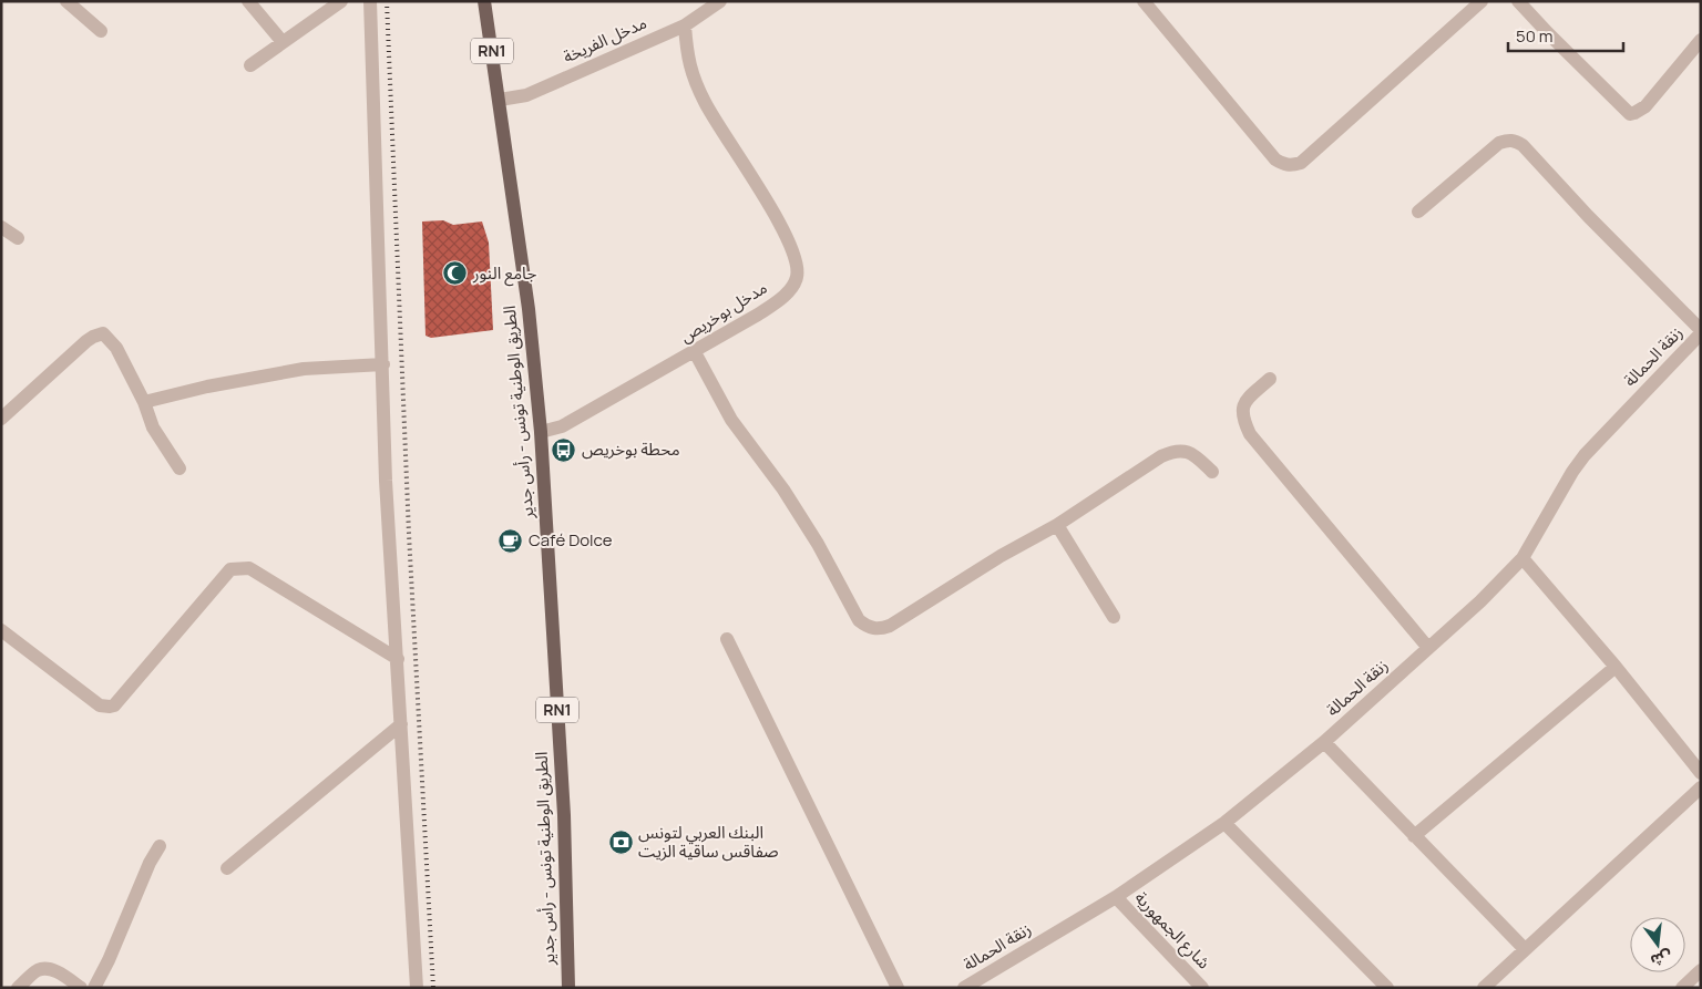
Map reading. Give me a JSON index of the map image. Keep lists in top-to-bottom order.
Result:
{
  "streets": {
    "main road": ["RN1", "الطريق الوطنية تونس - رأس جدير"],
    "street": [
      "مدخل الفريخة",
      "مدخل بوخريص",
      "زنقة الحمالة",
      "شارع الجمهورية"
    ]
  },
  "crossings": [
    ["مدخل الفريخة", "مدخل بوخريص"],
    ["مدخل الفريخة", "الطريق الوطنية تونس - رأس جدير"],
    ["مدخل بوخريص", "الطريق الوطنية تونس - رأس جدير"],
    ["زنقة الحمالة", "شارع الجمهورية"]
  ],
  "places": {
    "mosque": ["جامع النور"],
    "bus stop": ["محطة بوخريص"],
    "cafe": ["Café Dolce"],
    "bank": ["البنك العربي لتونس صفاقس ساقية الزيت"]
  },
  "scale_bar": "50 m",
  "north": "bottom"
}
